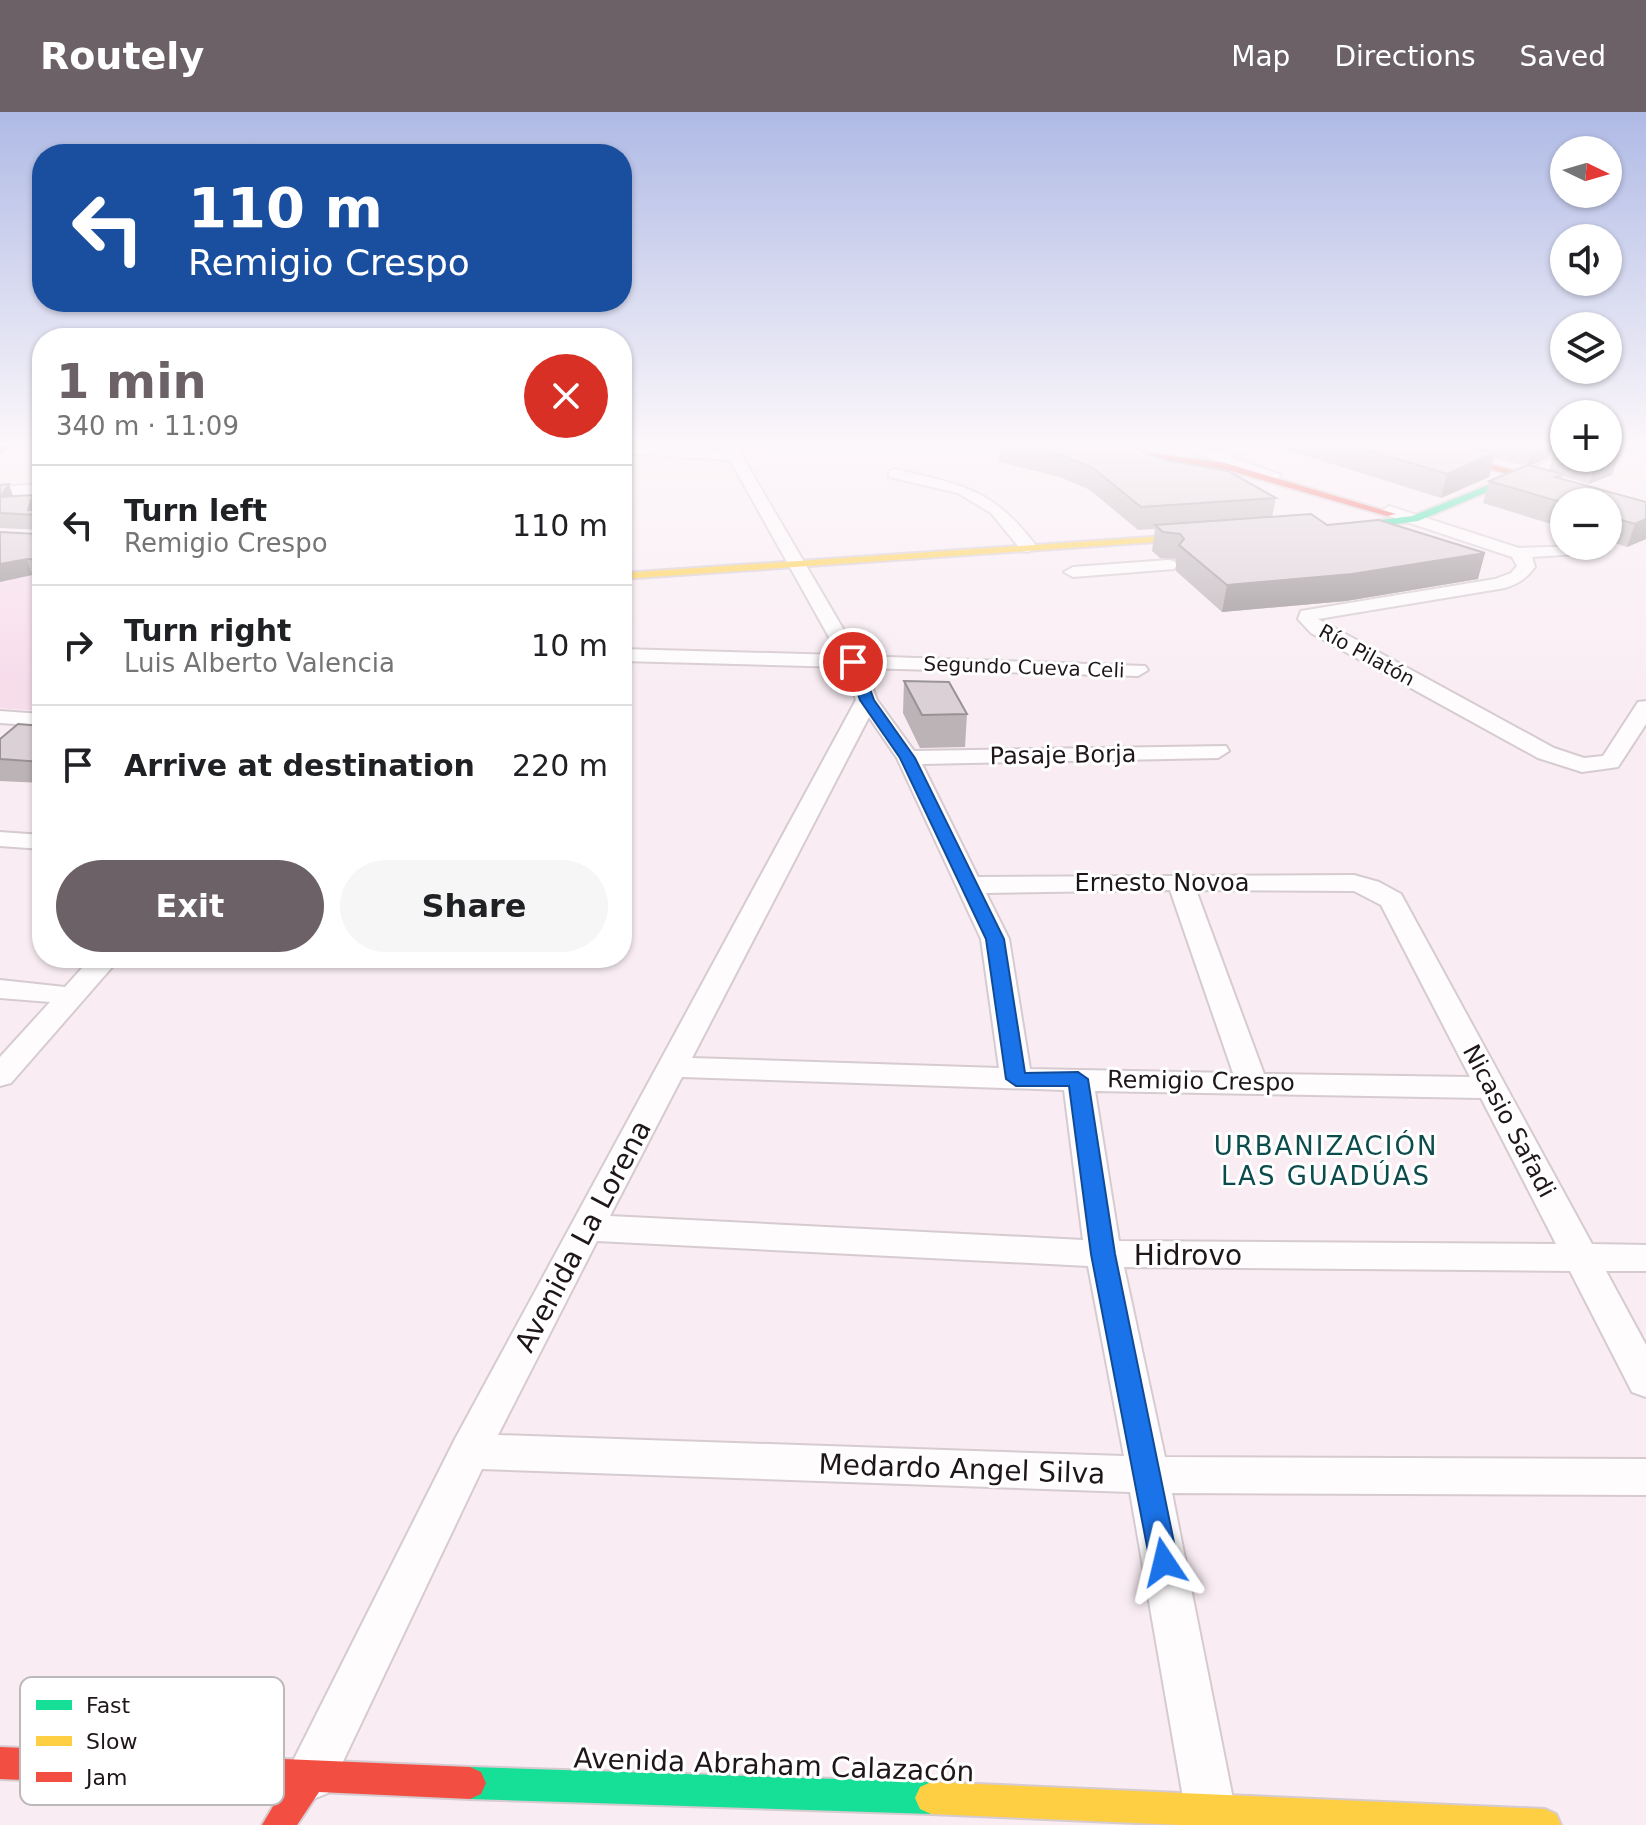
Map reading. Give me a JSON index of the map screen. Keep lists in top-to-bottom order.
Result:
{
  "streets": {
    "main road": ["Avenida La Lorena", "Avenida Abraham Calazacón"],
    "street": [
      "Río Pilatón",
      "Segundo Cueva Celi",
      "Pasaje Borja",
      "Ernesto Novoa",
      "Remigio Crespo",
      "Nicasio Safadi",
      "Hidrovo",
      "Medardo Angel Silva"
    ]
  },
  "crossings": [
    ["Ernesto Novoa", "Nicasio Safadi"],
    ["Remigio Crespo", "Nicasio Safadi"],
    ["Remigio Crespo", "Avenida La Lorena"],
    ["Nicasio Safadi", "Hidrovo"],
    ["Avenida La Lorena", "Hidrovo"],
    ["Avenida La Lorena", "Medardo Angel Silva"],
    ["Avenida La Lorena", "Avenida Abraham Calazacón"]
  ],
  "districts": ["URBANIZACIÓN LAS GUADÚAS"],
  "legend": ["Fast", "Slow", "Jam"],
  "north": "right",
  "page": {
    "header": "Routely",
    "nav": ["Map", "Directions", "Saved"],
    "map_buttons": ["+", "−"],
    "turn": ["110 m", "Remigio Crespo"],
    "heading": ["1 min", "340 m · 11:09"],
    "list": [
      {
        "name": "Turn left",
        "note": "Remigio Crespo",
        "value": "110 m"
      },
      {
        "name": "Turn right",
        "note": "Luis Alberto Valencia",
        "value": "10 m"
      },
      {
        "name": "Arrive at destination",
        "value": "220 m"
      }
    ],
    "buttons": ["Exit", "Share"]
  }
}
